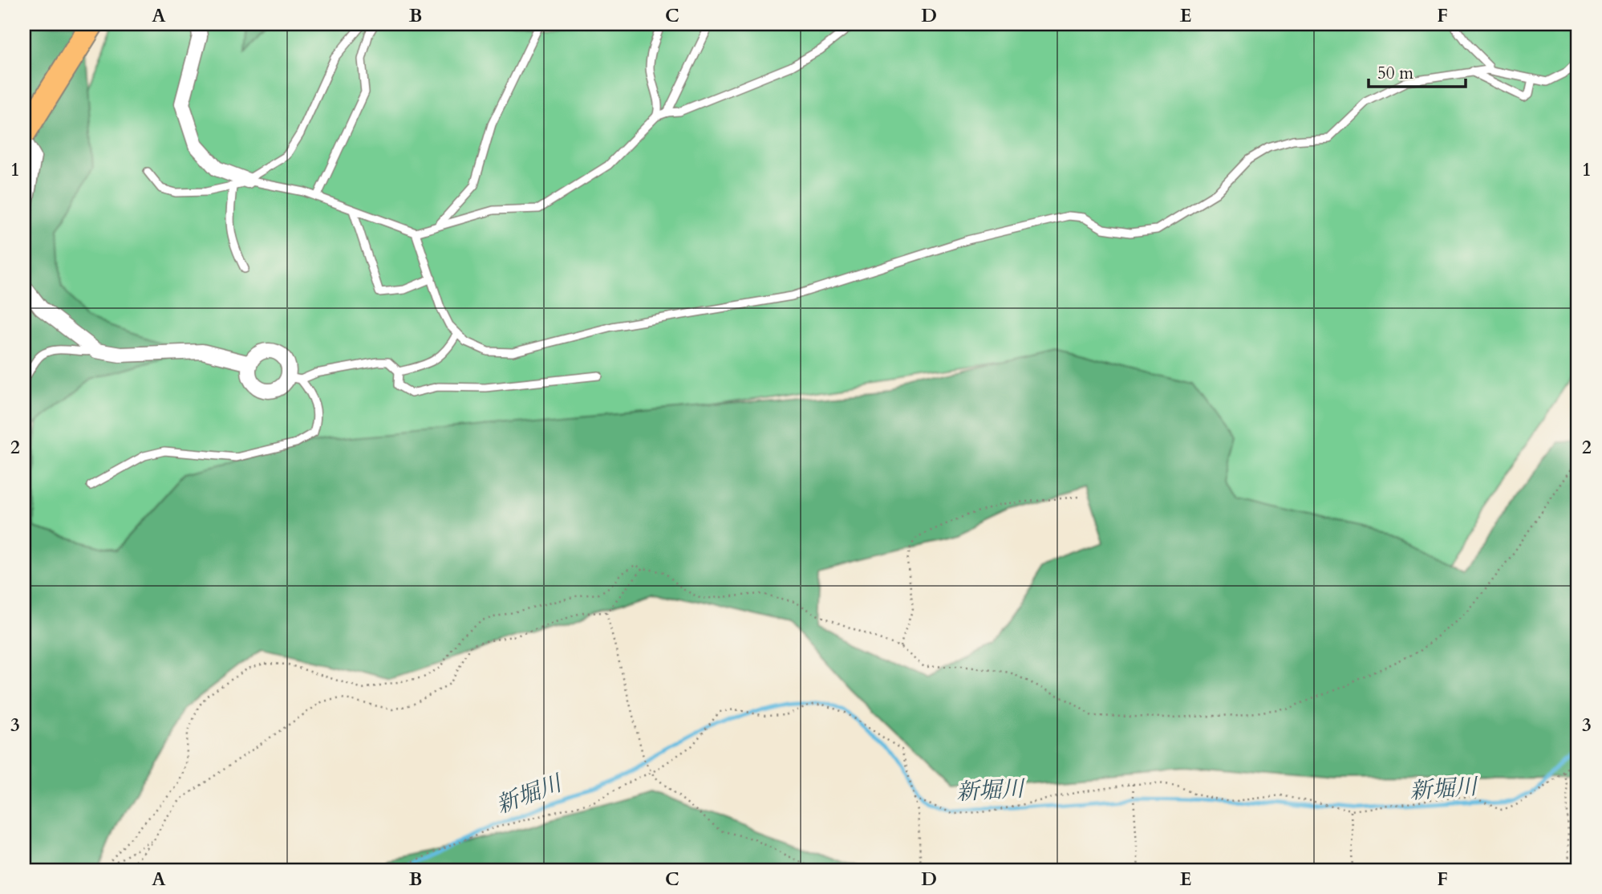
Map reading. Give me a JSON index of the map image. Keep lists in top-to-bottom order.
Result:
{
  "water": ["新堀川"],
  "scale_bar": "50 m",
  "grid": {
    "columns": [
      "A",
      "B",
      "C",
      "D",
      "E",
      "F"
    ],
    "rows": ["1", "2", "3"]
  }
}
